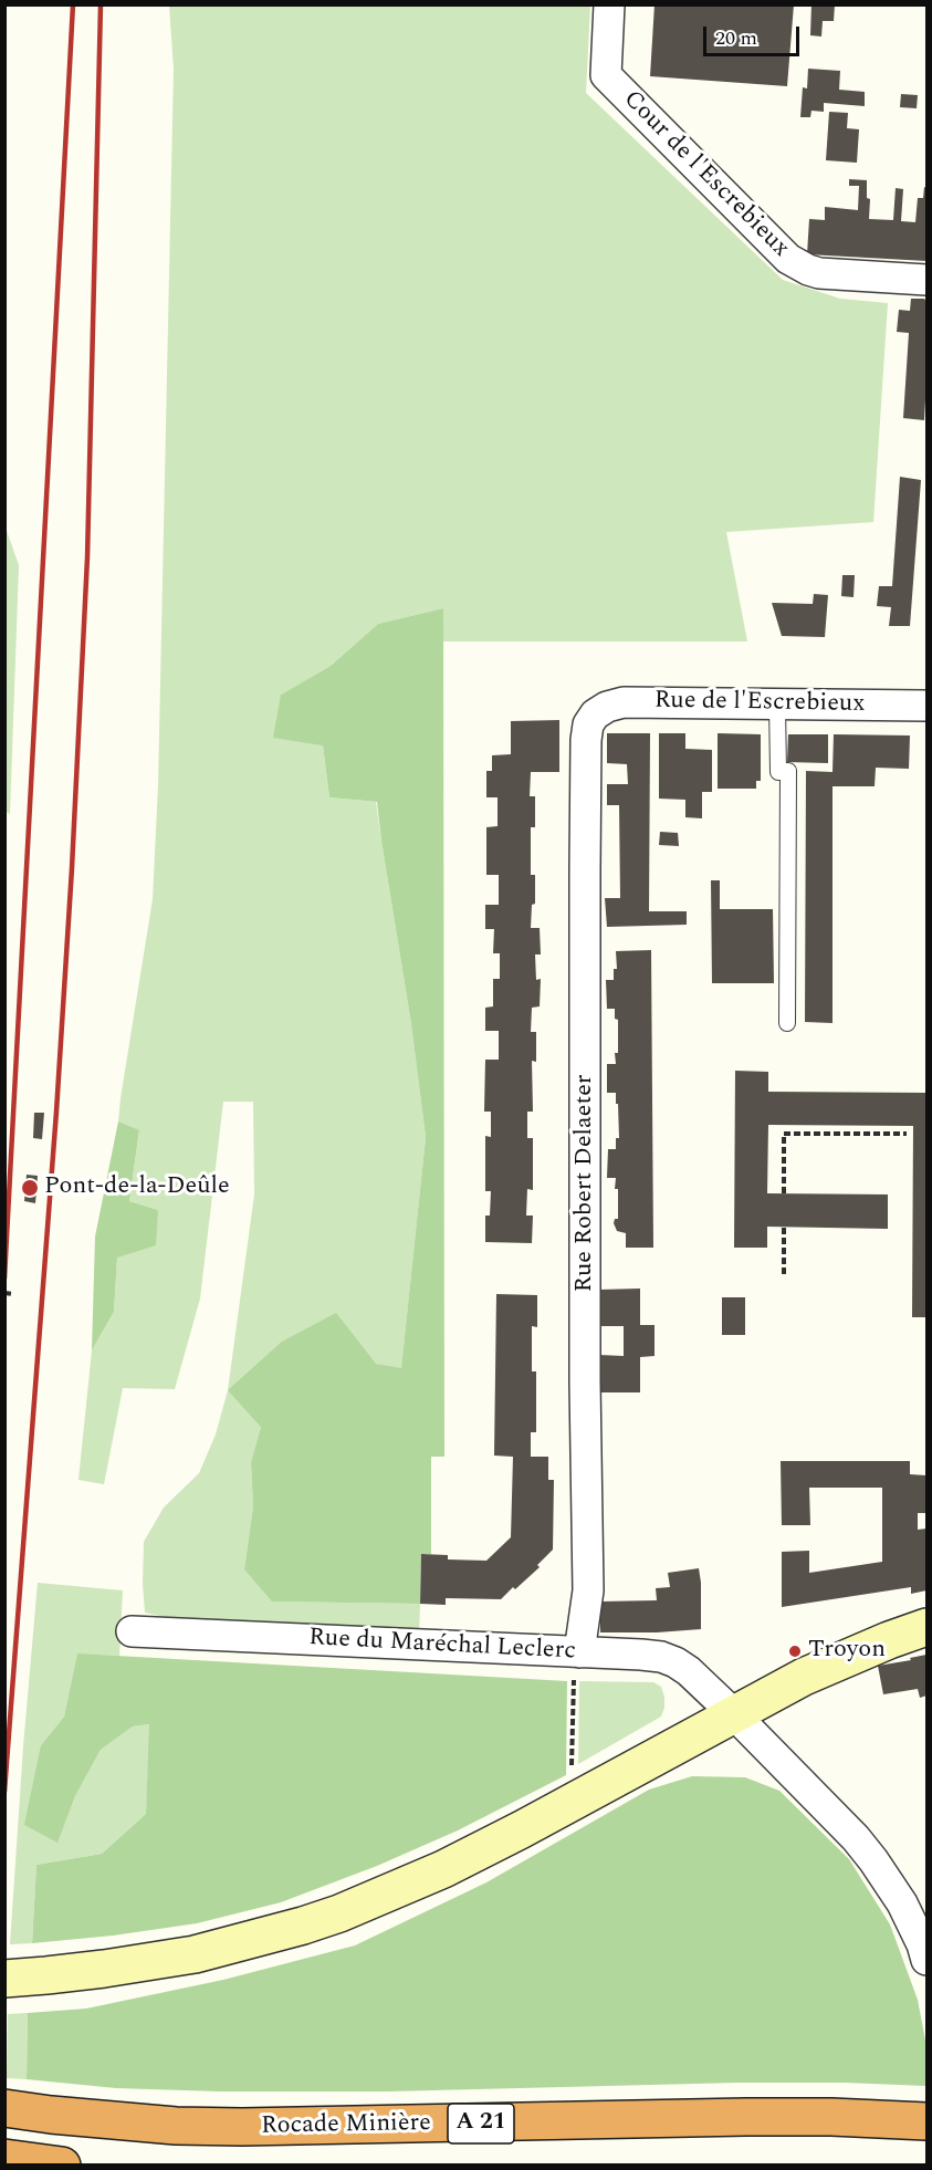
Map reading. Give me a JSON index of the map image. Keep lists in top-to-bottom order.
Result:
{
  "streets": {
    "highway": ["A 21", "Rocade Minière"],
    "street": [
      "Cour de l'Escrebieux",
      "Rue de l'Escrebieux",
      "Rue Robert Delaeter",
      "Rue du Maréchal Leclerc"
    ]
  },
  "crossings": [
    ["Rue de l'Escrebieux", "Rue Robert Delaeter"],
    ["Rue Robert Delaeter", "Rue du Maréchal Leclerc"]
  ],
  "places": ["Pont-de-la-Deûle", "Troyon"],
  "scale_bar": "20 m"
}
